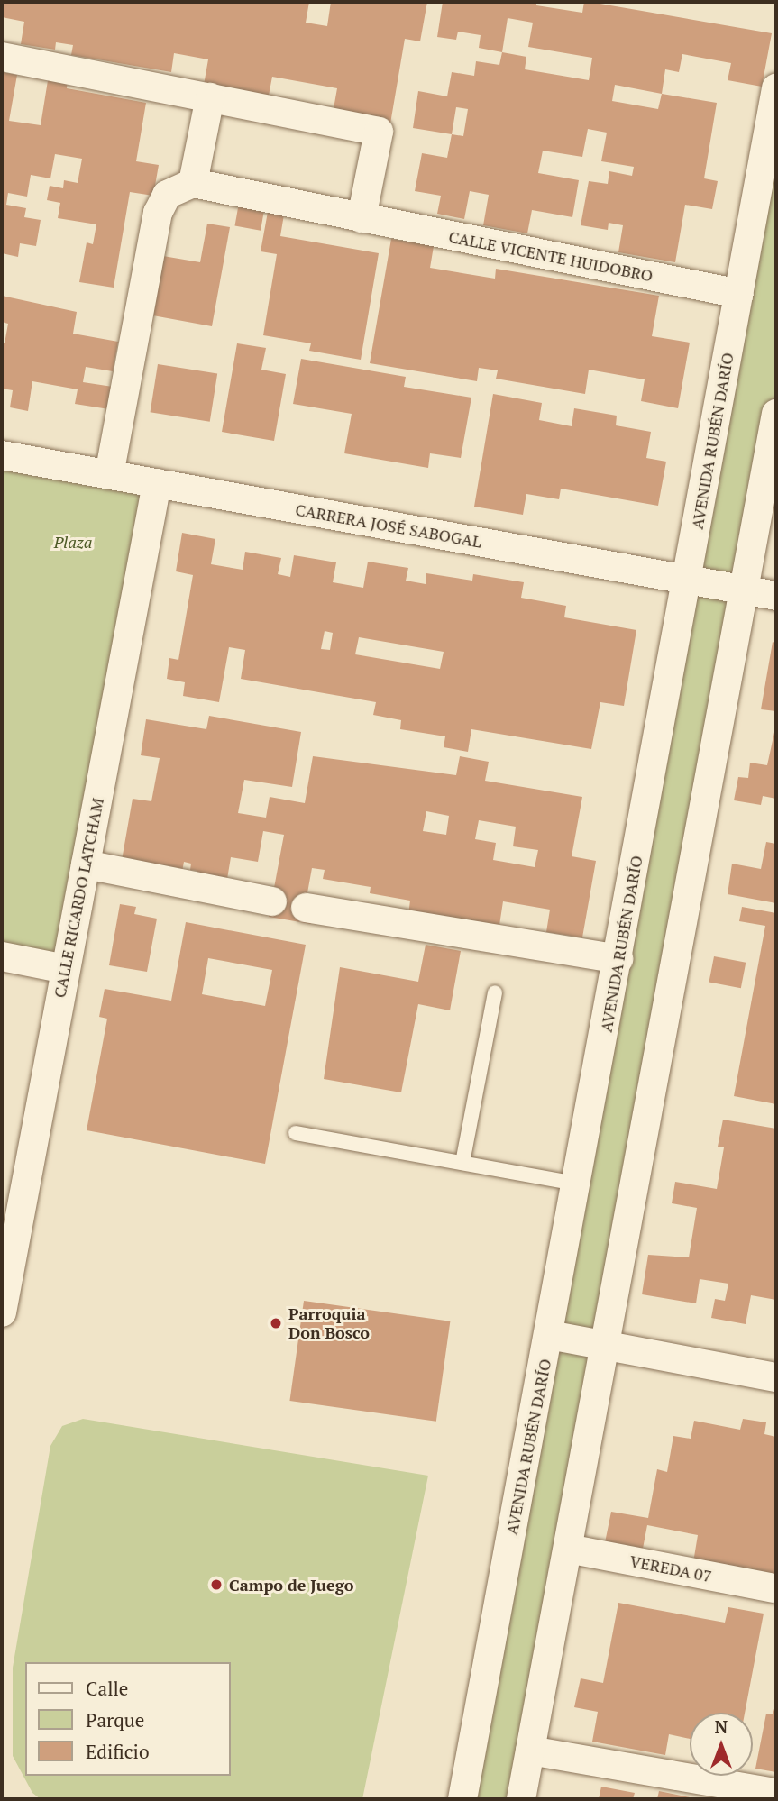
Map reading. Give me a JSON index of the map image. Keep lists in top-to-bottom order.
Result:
{
  "streets": {
    "street": [
      "CALLE VICENTE HUIDOBRO",
      "AVENIDA RUBÉN DARÍO",
      "CARRERA JOSÉ SABOGAL",
      "CALLE RICARDO LATCHAM",
      "VEREDA 07"
    ]
  },
  "crossings": [
    ["CALLE VICENTE HUIDOBRO", "AVENIDA RUBÉN DARÍO"],
    ["AVENIDA RUBÉN DARÍO", "CARRERA JOSÉ SABOGAL"],
    ["CARRERA JOSÉ SABOGAL", "CALLE RICARDO LATCHAM"]
  ],
  "parks": ["Plaza"],
  "places": ["Parroquia Don Bosco", "Campo de Juego"],
  "legend": ["Calle", "Parque", "Edificio"],
  "north": "top"
}
